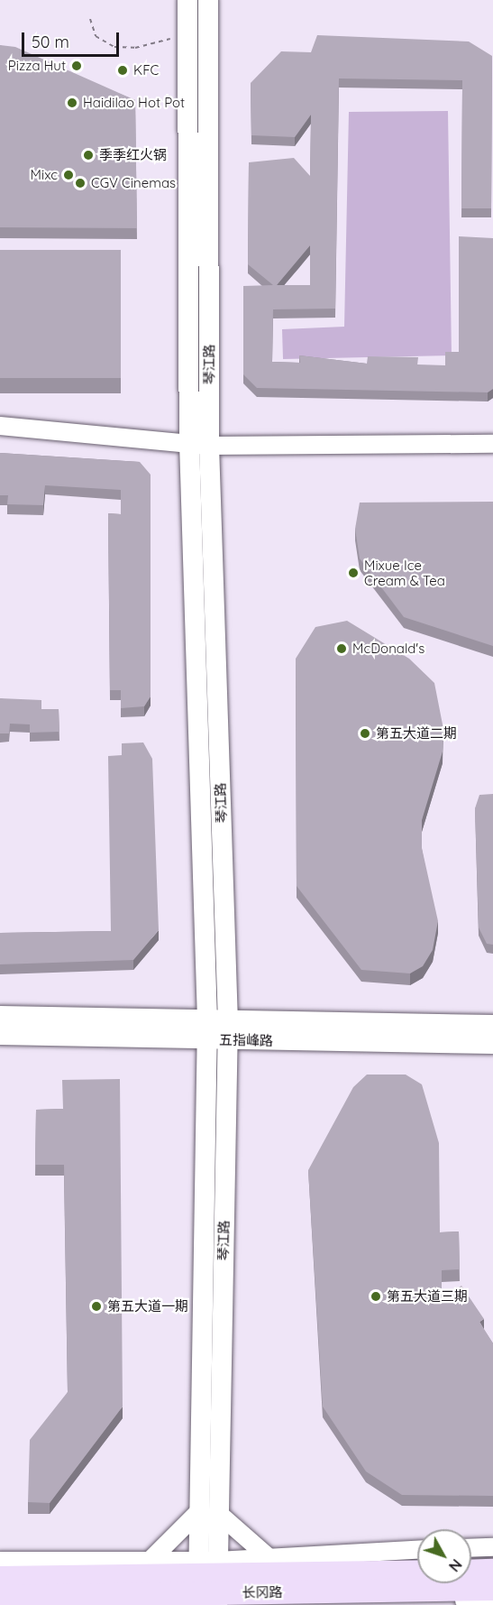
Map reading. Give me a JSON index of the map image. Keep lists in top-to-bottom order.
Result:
{
  "streets": {
    "main road": ["琴江路", "五指峰路", "长冈路"]
  },
  "crossings": [
    ["琴江路", "五指峰路"],
    ["琴江路", "长冈路"]
  ],
  "places": [
    "Pizza Hut",
    "KFC",
    "Haidilao Hot Pot",
    "季季红火锅",
    "Mixc",
    "CGV Cinemas",
    "Mixue Ice Cream & Tea",
    "McDonald's",
    "第五大道二期",
    "第五大道三期",
    "第五大道一期"
  ],
  "scale_bar": "50 m",
  "north": "bottom right"
}
